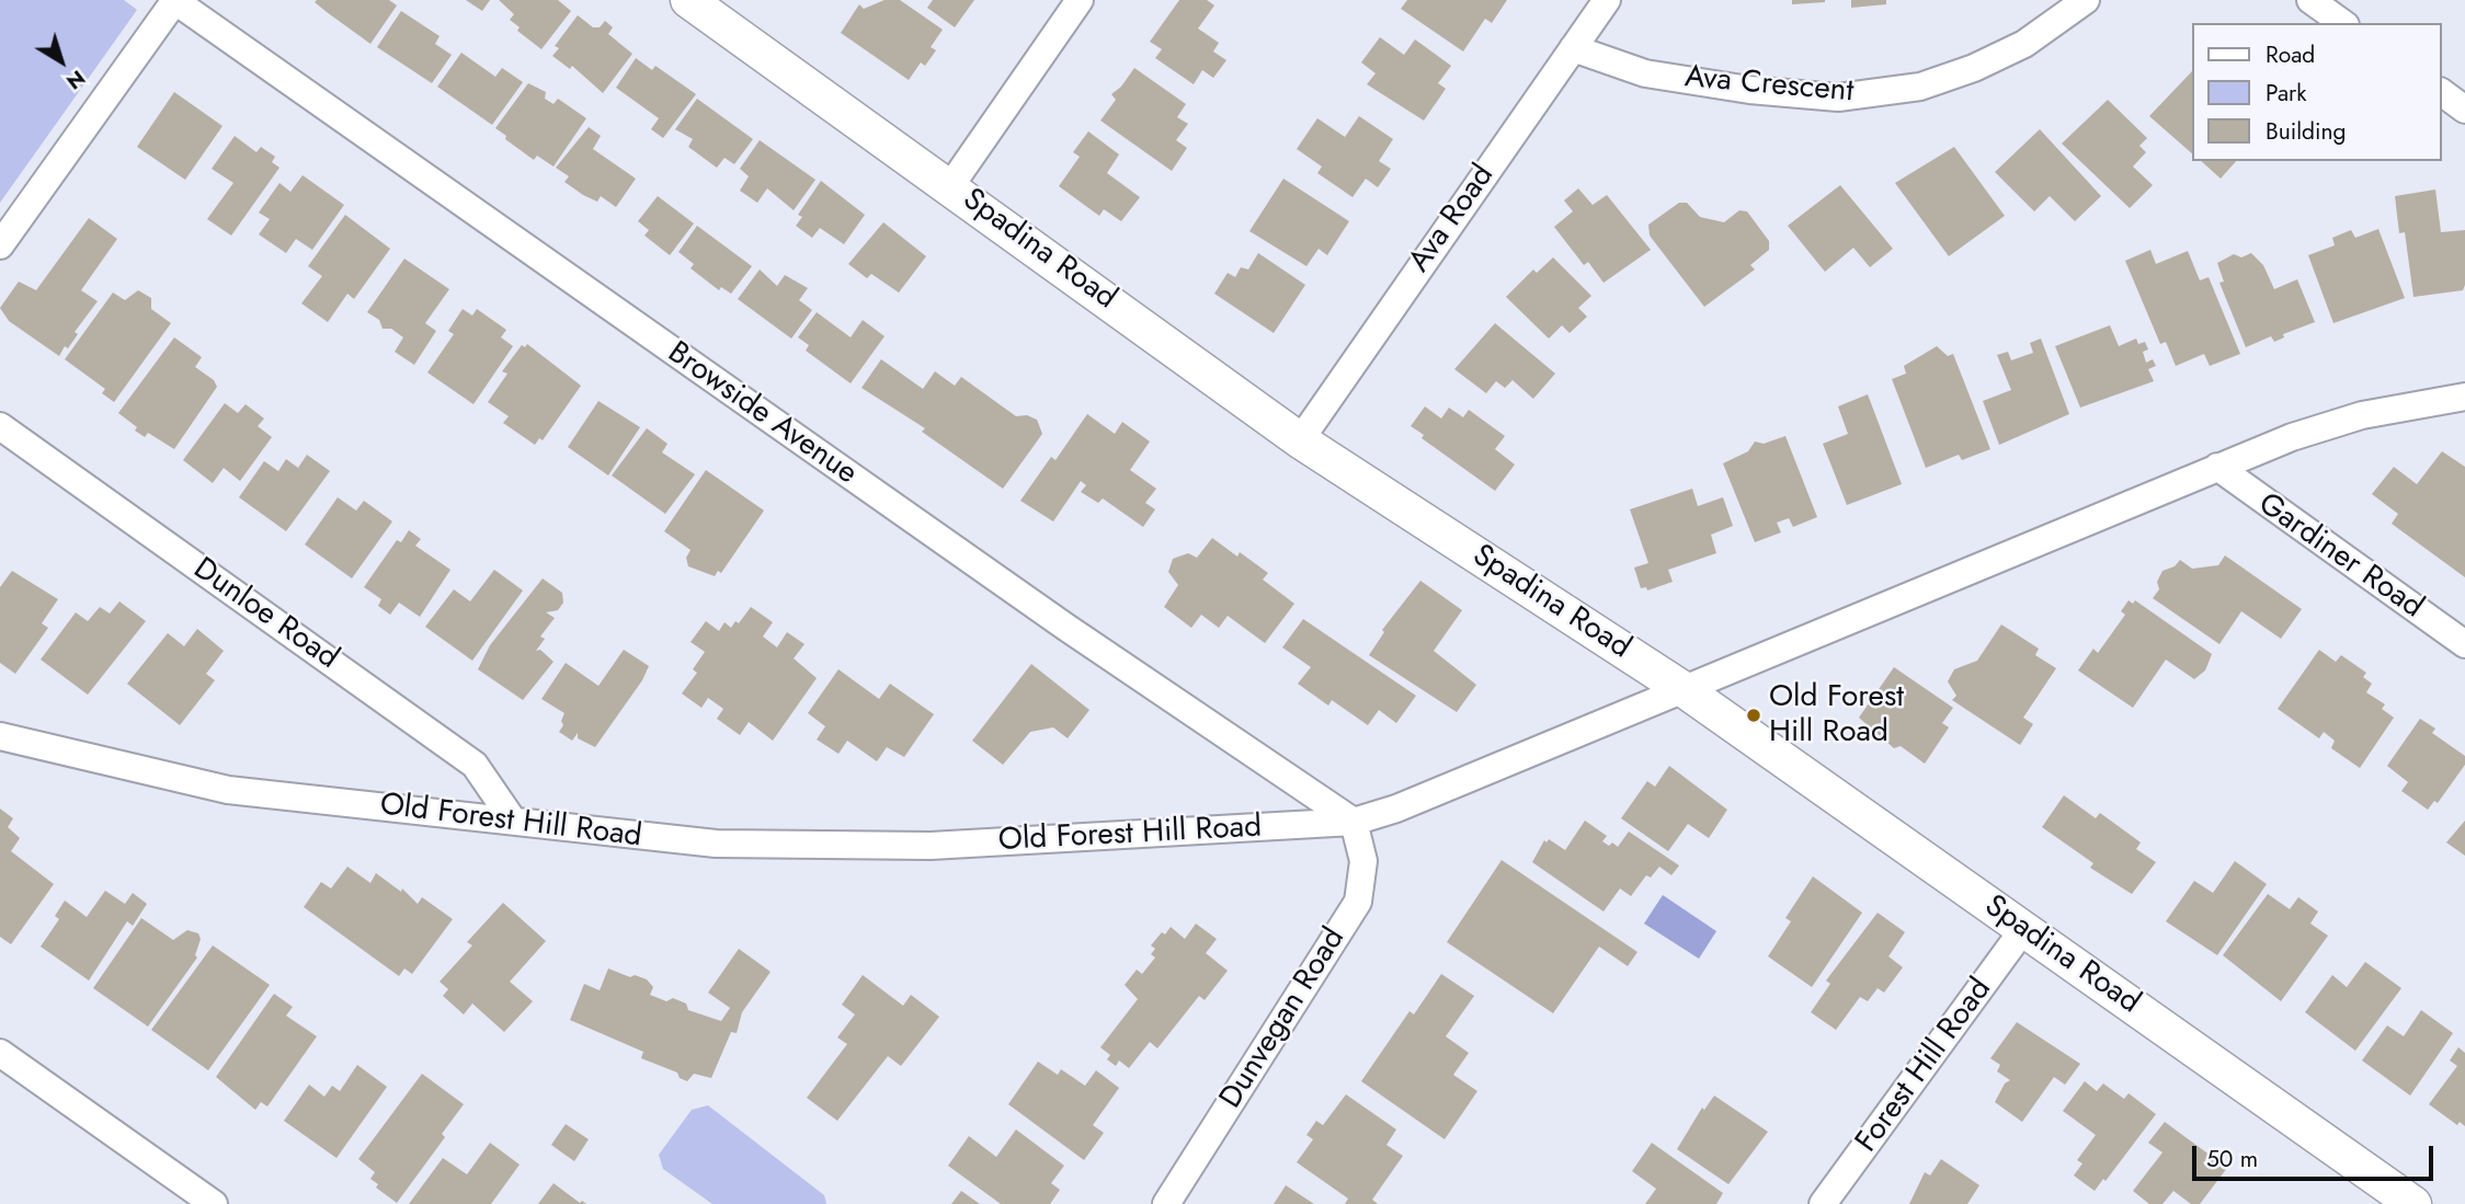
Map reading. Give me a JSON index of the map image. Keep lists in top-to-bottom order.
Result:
{
  "streets": {
    "street": [
      "Ava Crescent",
      "Ava Road",
      "Spadina Road",
      "Browside Avenue",
      "Gardiner Road",
      "Dunloe Road",
      "Old Forest Hill Road",
      "Dunvegan Road",
      "Forest Hill Road"
    ]
  },
  "crossings": [
    ["Ava Crescent", "Ava Road"],
    ["Ava Road", "Spadina Road"],
    ["Spadina Road", "Old Forest Hill Road"],
    ["Spadina Road", "Forest Hill Road"],
    ["Browside Avenue", "Old Forest Hill Road"],
    ["Browside Avenue", "Dunvegan Road"],
    ["Gardiner Road", "Old Forest Hill Road"],
    ["Dunloe Road", "Old Forest Hill Road"],
    ["Old Forest Hill Road", "Dunvegan Road"]
  ],
  "places": ["Old Forest Hill Road"],
  "legend": ["Road", "Park", "Building"],
  "scale_bar": "50 m",
  "north": "bottom right"
}
